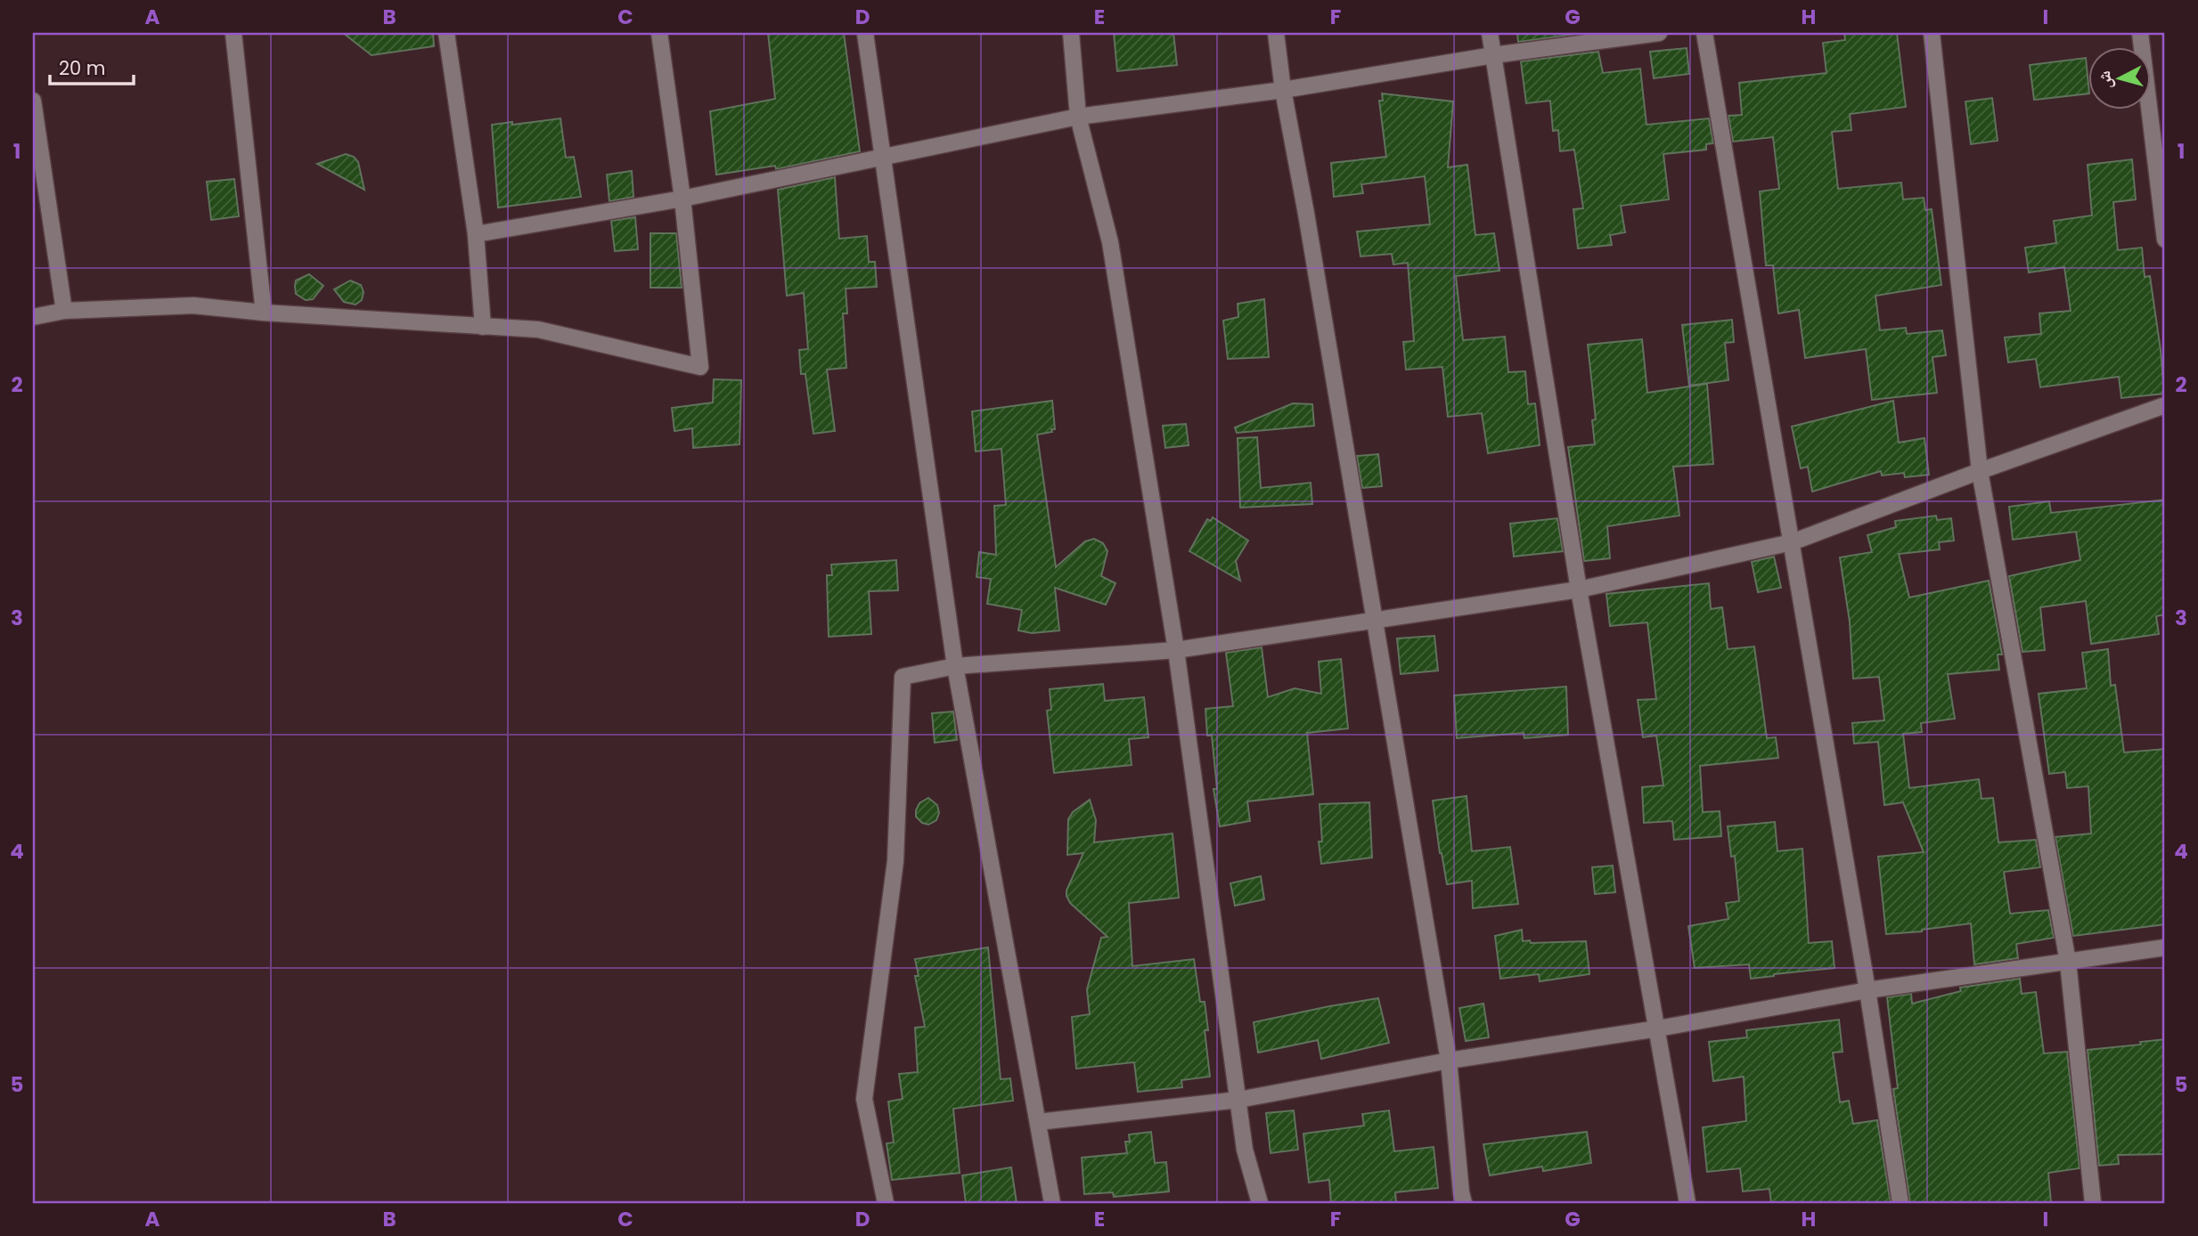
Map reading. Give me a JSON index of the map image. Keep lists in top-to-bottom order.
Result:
{
  "scale_bar": "20 m",
  "north": "left",
  "grid": {
    "columns": [
      "A",
      "B",
      "C",
      "D",
      "E",
      "F",
      "G",
      "H",
      "I"
    ],
    "rows": [
      "1",
      "2",
      "3",
      "4",
      "5"
    ]
  }
}
